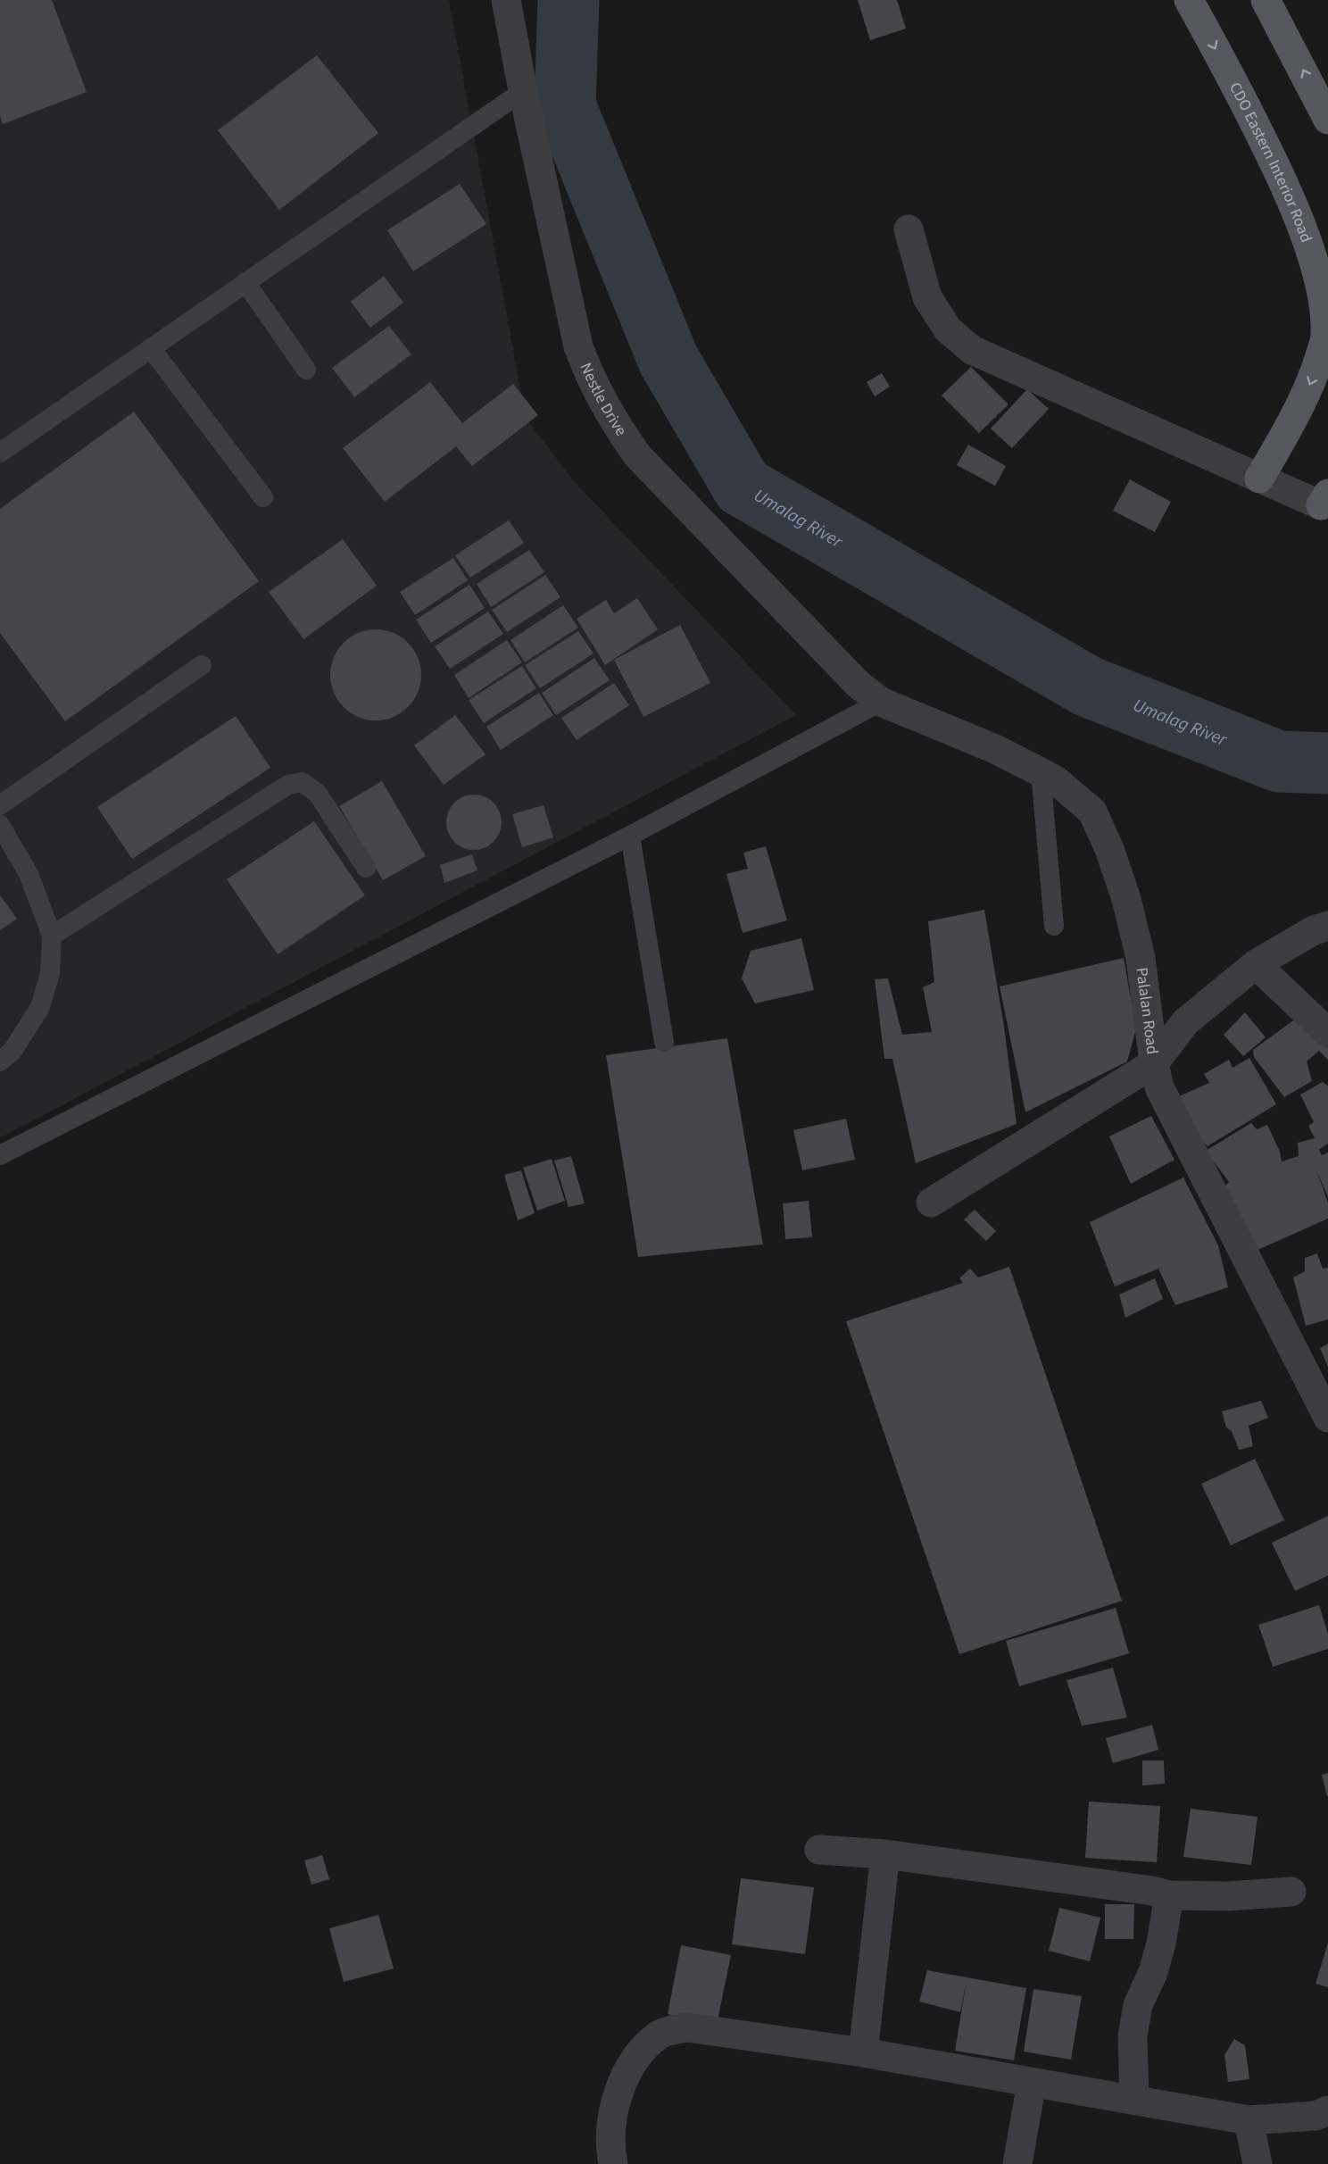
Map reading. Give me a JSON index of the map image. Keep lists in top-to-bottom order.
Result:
{
  "streets": {
    "main road": ["CDO Eastern Interior Road"],
    "street": ["Nestle Drive", "Palalan Road"]
  },
  "crossings": [
    ["Nestle Drive", "Palalan Road"]
  ],
  "one_way": ["CDO Eastern Interior Road"],
  "water": ["Umalag River"]
}
